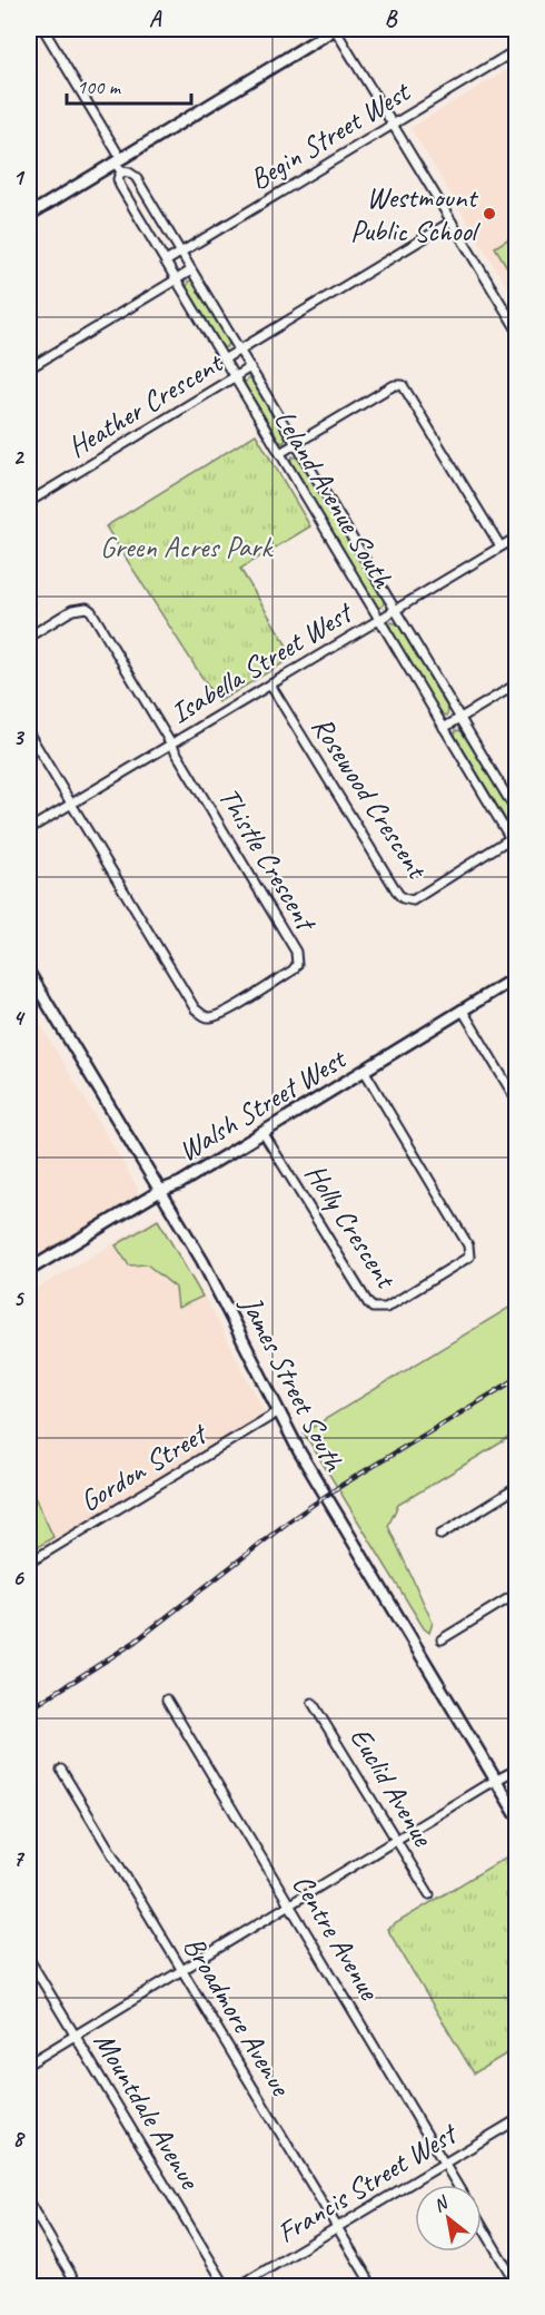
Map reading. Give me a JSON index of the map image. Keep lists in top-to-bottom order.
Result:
{
  "streets": {
    "street": [
      "Begin Street West",
      "Heather Crescent",
      "Leland Avenue South",
      "Isabella Street West",
      "Rosewood Crescent",
      "Thistle Crescent",
      "Walsh Street West",
      "Holly Crescent",
      "James Street South",
      "Gordon Street",
      "Euclid Avenue",
      "Centre Avenue",
      "Broadmore Avenue",
      "Mountdale Avenue",
      "Francis Street West"
    ]
  },
  "crossings": [
    ["Begin Street West", "Leland Avenue South"],
    ["Heather Crescent", "Leland Avenue South"],
    ["Leland Avenue South", "Isabella Street West"],
    ["Leland Avenue South", "Rosewood Crescent"],
    ["Isabella Street West", "Rosewood Crescent"],
    ["Isabella Street West", "Thistle Crescent"],
    ["Walsh Street West", "Holly Crescent"],
    ["Walsh Street West", "James Street South"],
    ["James Street South", "Gordon Street"],
    ["Centre Avenue", "Francis Street West"],
    ["Broadmore Avenue", "Francis Street West"]
  ],
  "parks": ["Green Acres Park"],
  "places": ["Westmount Public School"],
  "scale_bar": "100 m",
  "north": "top left",
  "grid": {
    "columns": ["A", "B"],
    "rows": [
      "1",
      "2",
      "3",
      "4",
      "5",
      "6",
      "7",
      "8"
    ]
  }
}
